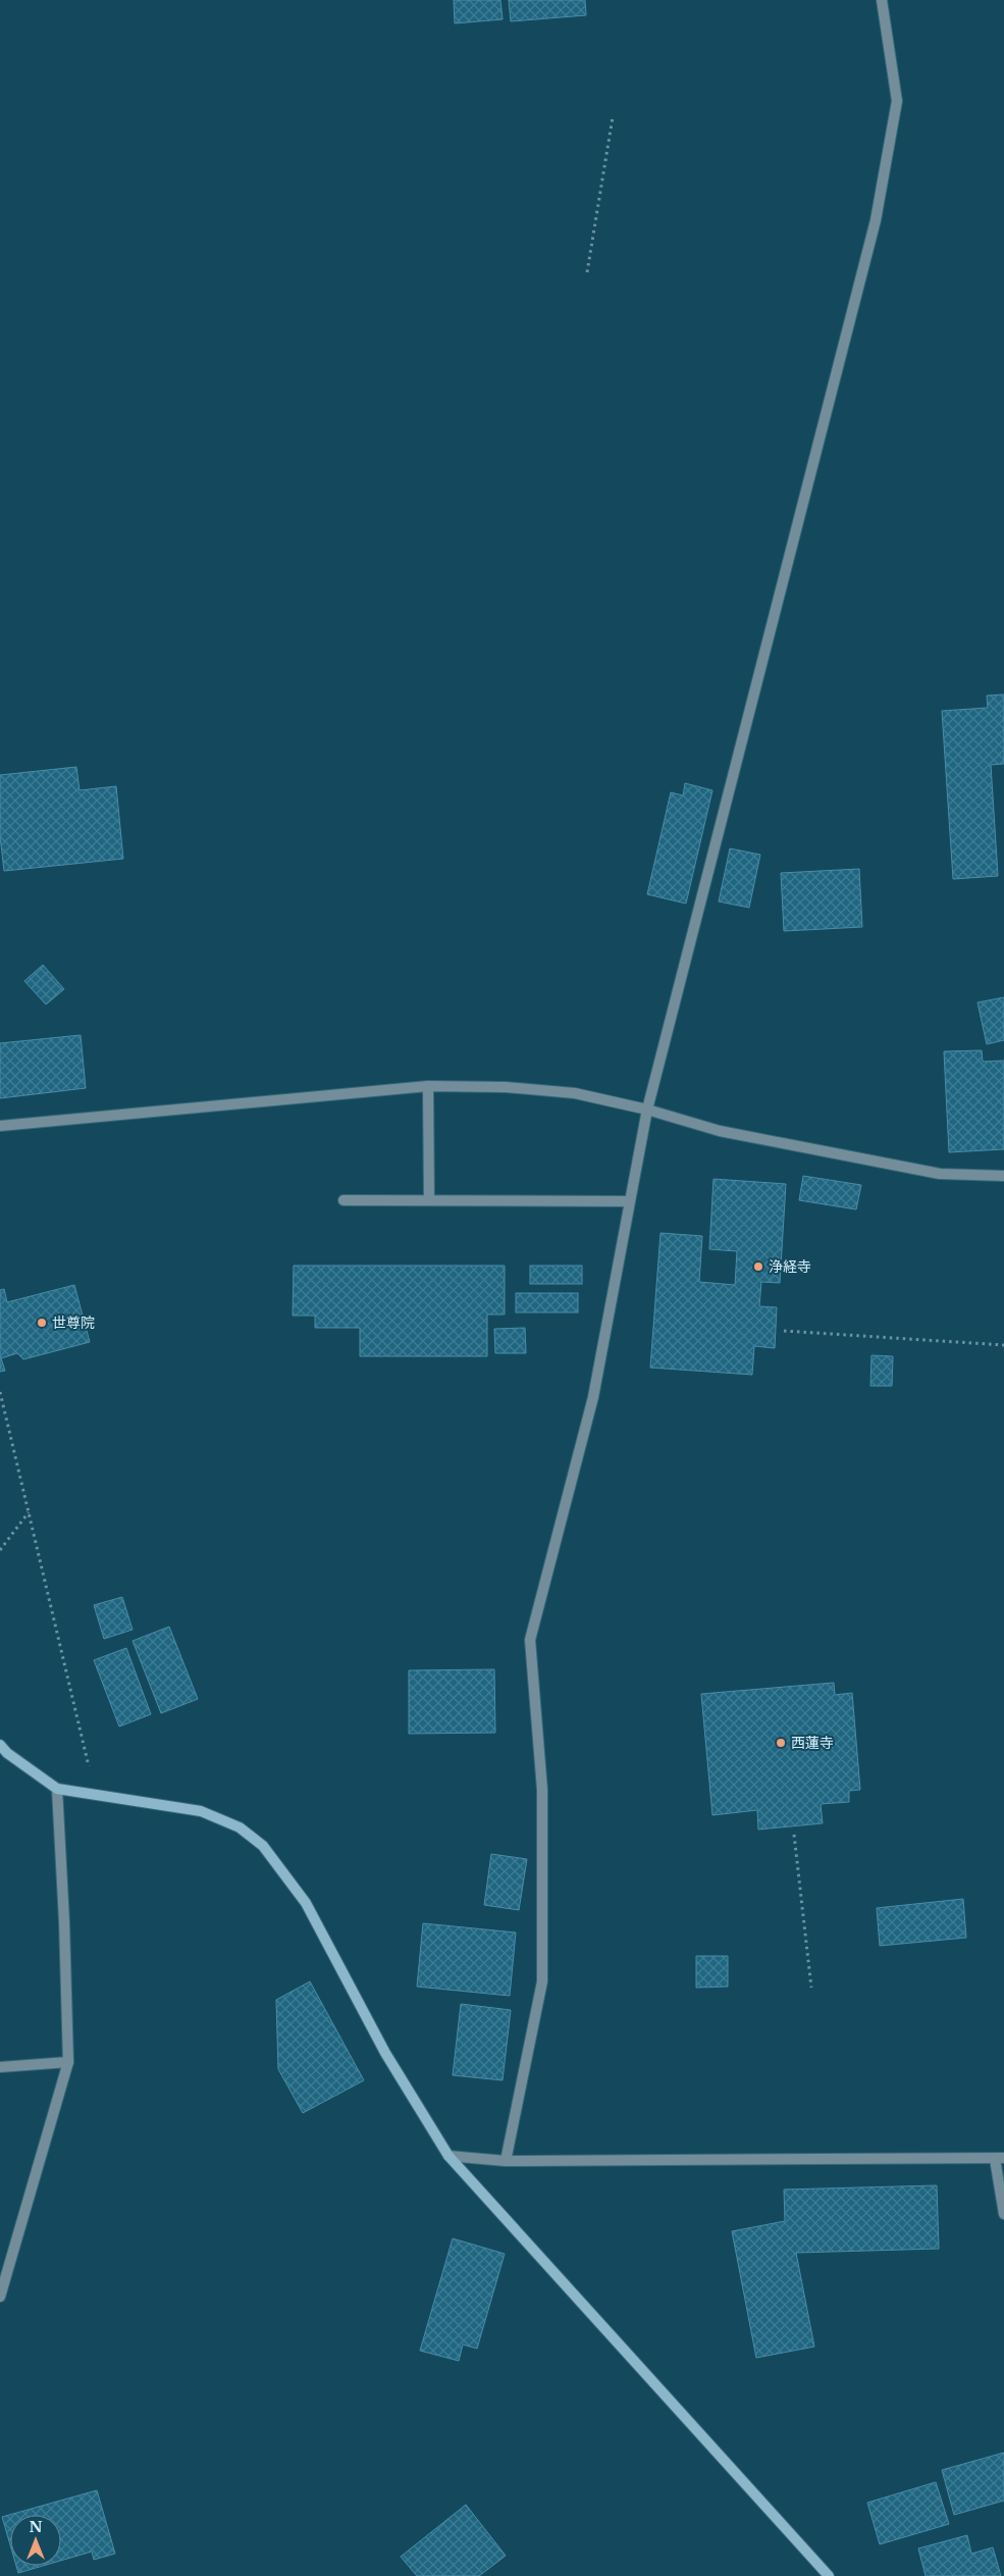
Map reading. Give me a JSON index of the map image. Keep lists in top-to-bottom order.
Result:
{
  "places": ["浄経寺", "世尊院", "西蓮寺"],
  "north": "top"
}
